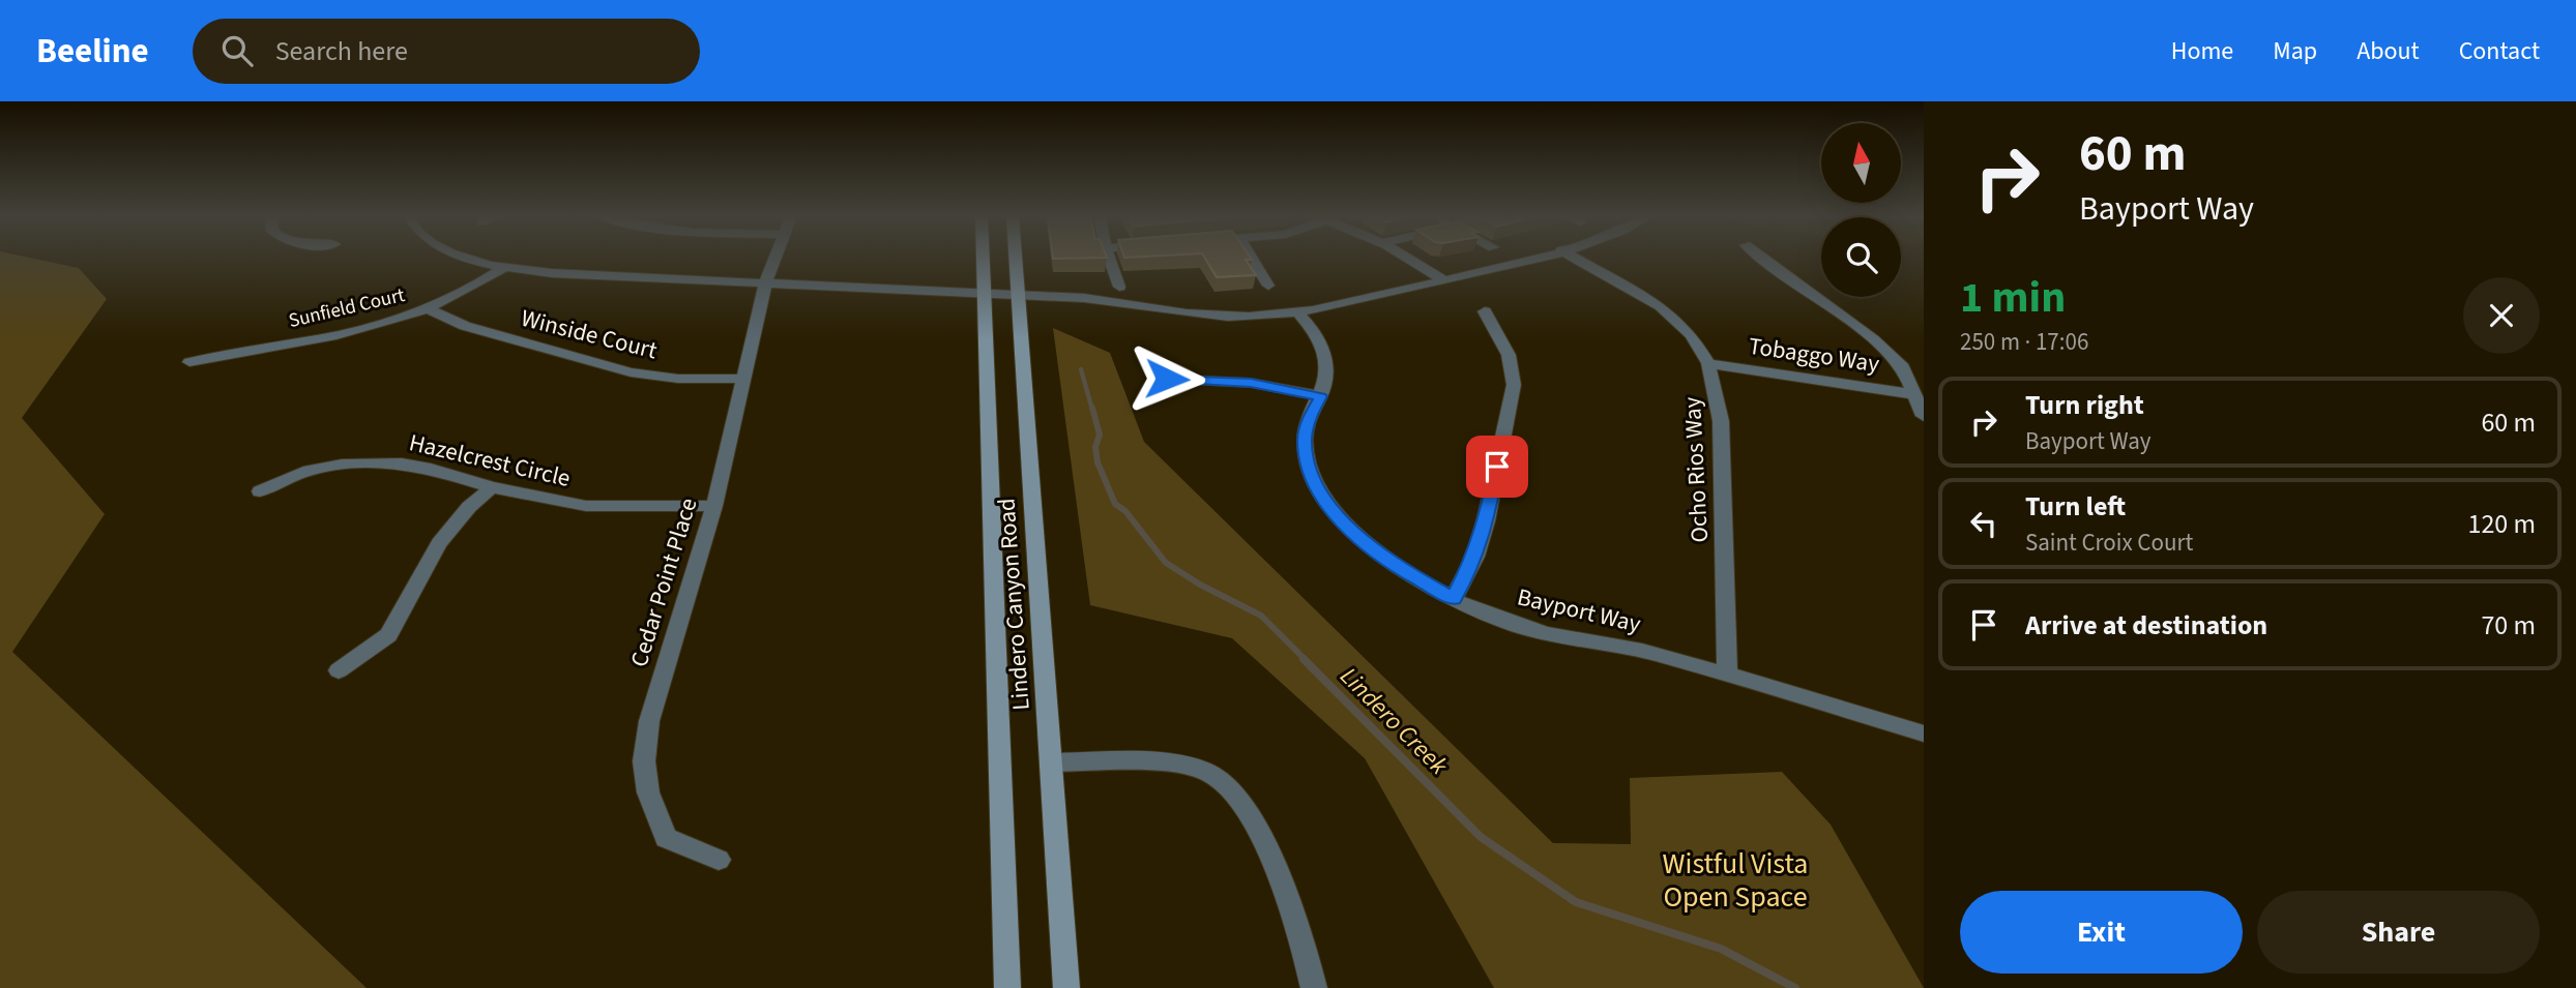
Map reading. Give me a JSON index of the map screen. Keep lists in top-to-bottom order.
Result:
{
  "streets": {
    "main road": ["Lindero Canyon Road"],
    "street": [
      "Sunfield Court",
      "Winside Court",
      "Tobaggo Way",
      "Hazelcrest Circle",
      "Ocho Rios Way",
      "Cedar Point Place",
      "Bayport Way"
    ]
  },
  "crossings": [
    ["Sunfield Court", "Winside Court"],
    ["Winside Court", "Cedar Point Place"],
    ["Tobaggo Way", "Ocho Rios Way"],
    ["Hazelcrest Circle", "Cedar Point Place"],
    ["Ocho Rios Way", "Bayport Way"]
  ],
  "water": ["Lindero Creek"],
  "parks": ["Wistful Vista Open Space"],
  "north": "top",
  "page": {
    "header": "Beeline",
    "search": "Search here",
    "nav": [
      "Home",
      "Map",
      "About",
      "Contact"
    ],
    "turn": ["60 m", "Bayport Way"],
    "heading": ["1 min", "250 m · 17:06"],
    "list": [
      {
        "name": "Turn right",
        "note": "Bayport Way",
        "value": "60 m"
      },
      {
        "name": "Turn left",
        "note": "Saint Croix Court",
        "value": "120 m"
      },
      {
        "name": "Arrive at destination",
        "value": "70 m"
      }
    ],
    "buttons": ["Exit", "Share"]
  }
}
